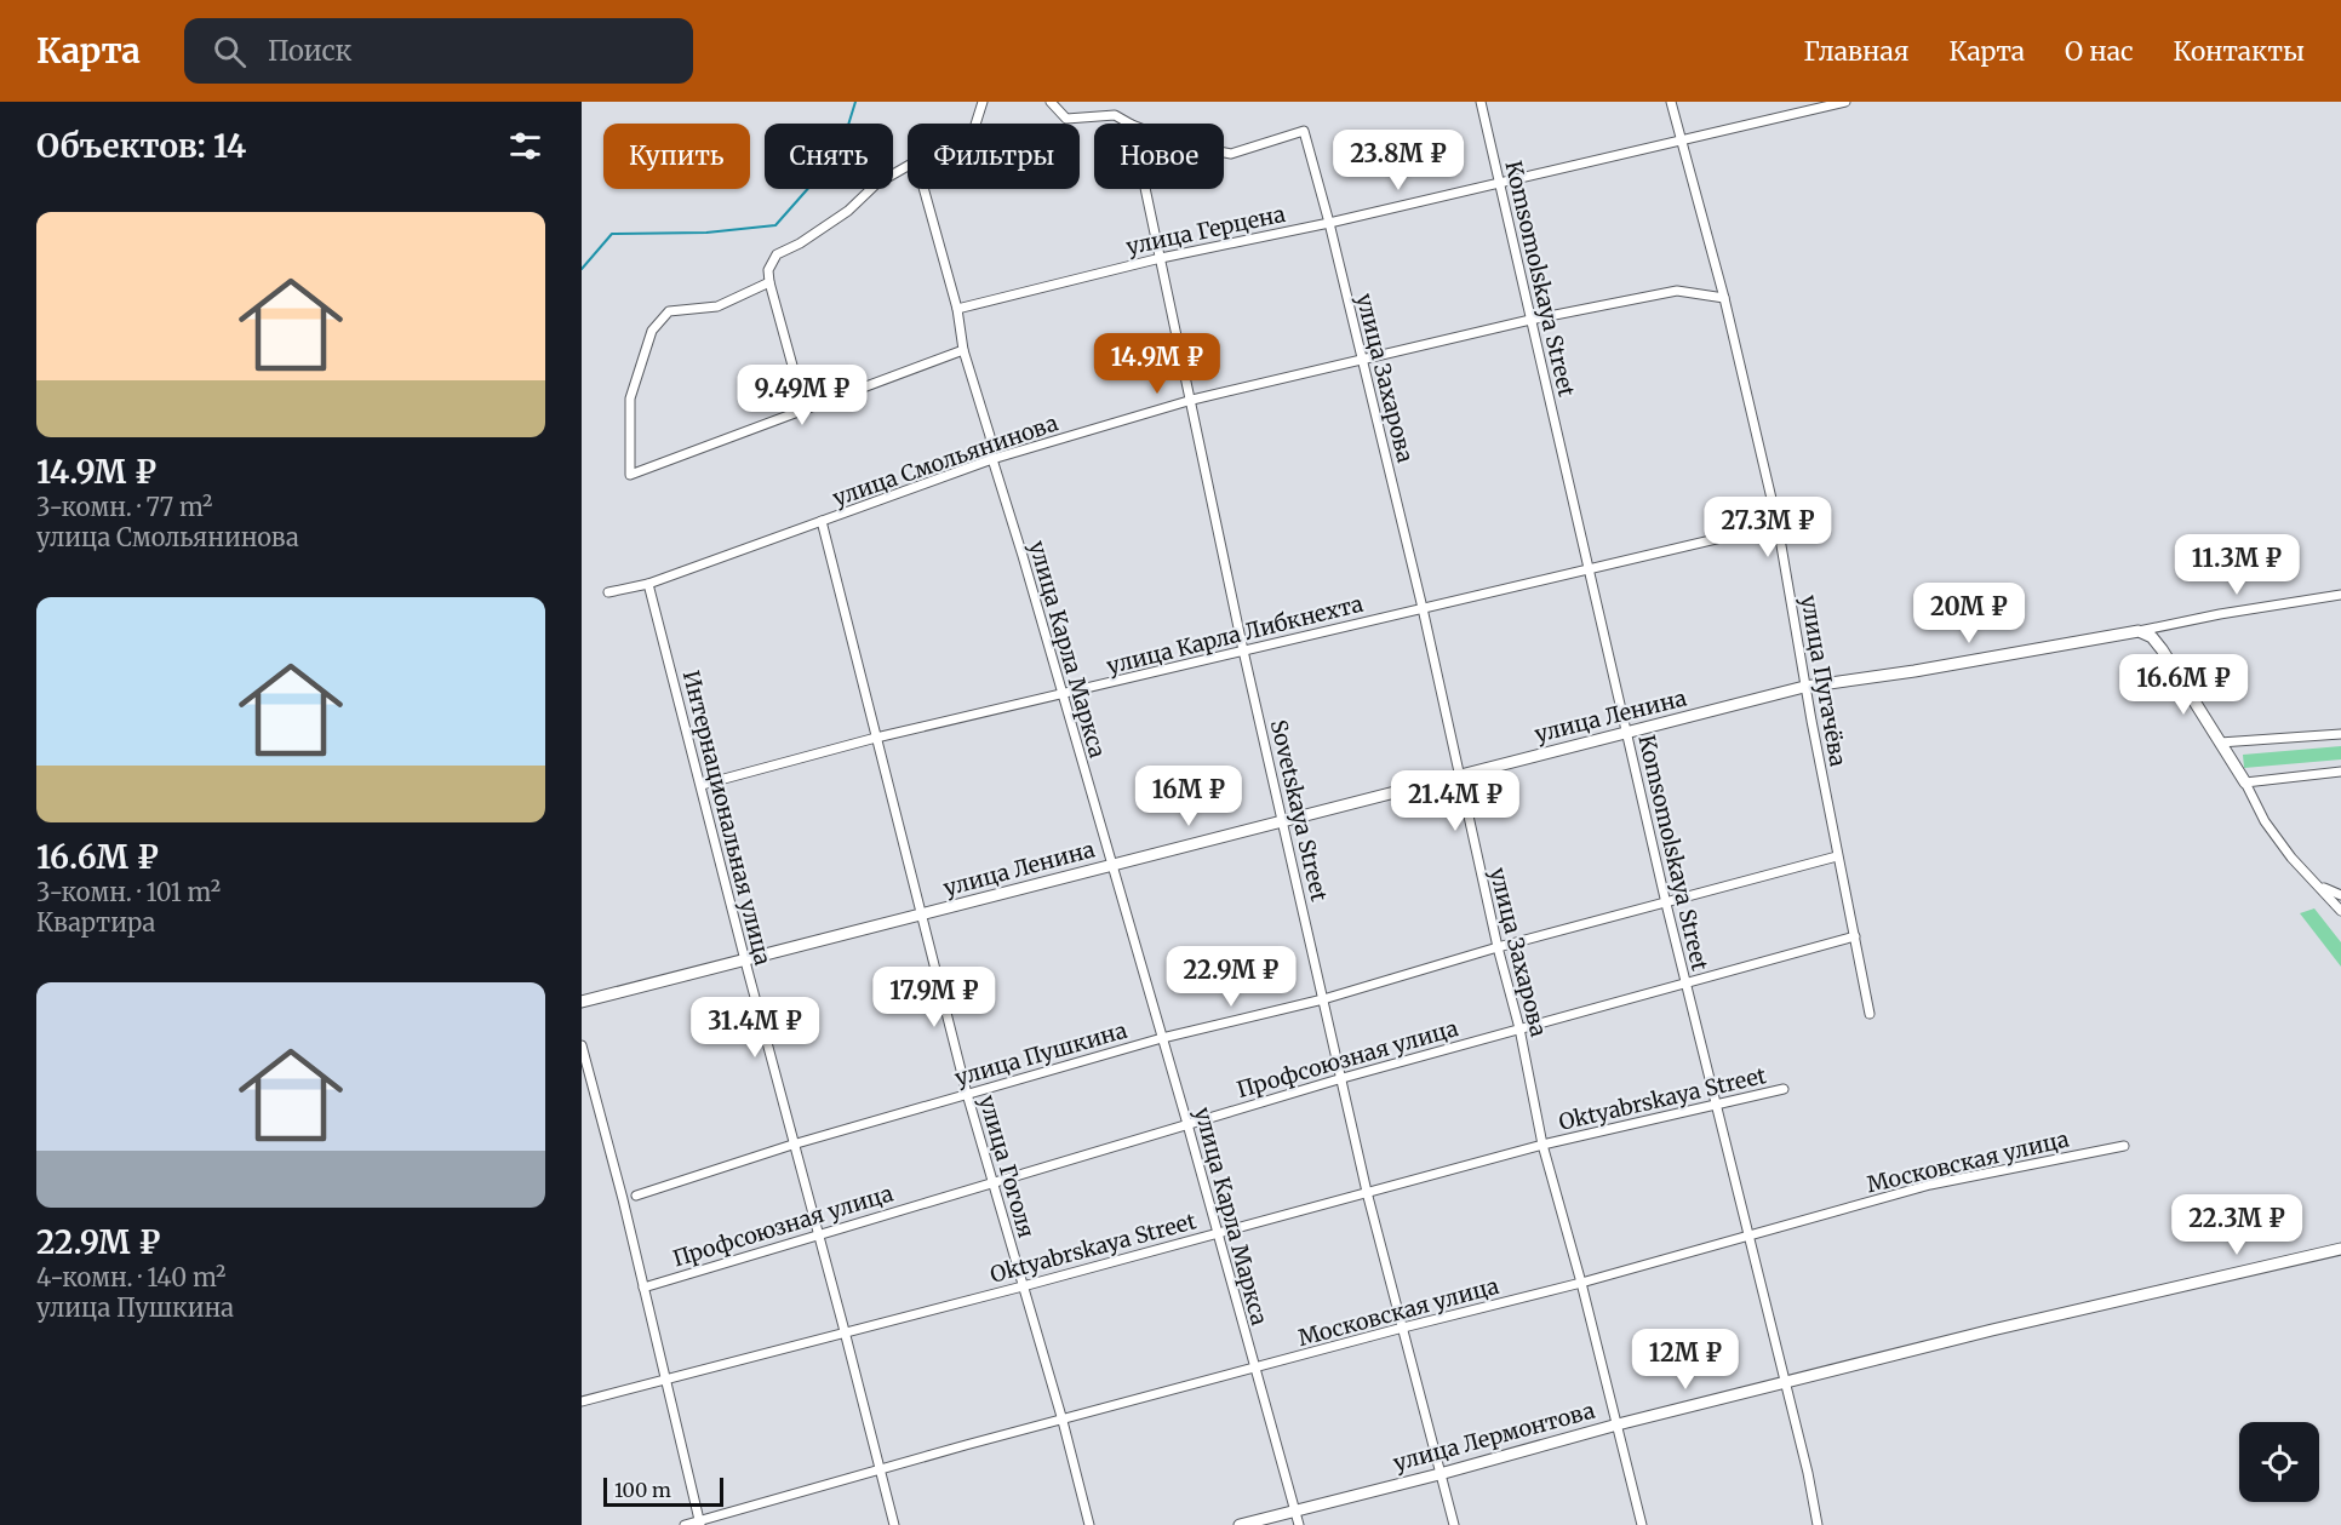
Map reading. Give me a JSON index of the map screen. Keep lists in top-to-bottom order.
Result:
{
  "streets": {
    "street": [
      "улица Герцена",
      "Komsomolskaya Street",
      "улица Захарова",
      "улица Смольянинова",
      "улица Карла Либкнехта",
      "улица Карла Маркса",
      "улица Пугачёва",
      "улица Ленина",
      "Sovetskaya Street",
      "Интернациональная улица",
      "улица Пушкина",
      "Профсоюзная улица",
      "Oktyabrskaya Street",
      "Московская улица",
      "улица Гоголя",
      "улица Лермонтова"
    ]
  },
  "crossings": [
    ["улица Герцена", "Komsomolskaya Street"],
    ["улица Герцена", "улица Захарова"],
    ["улица Герцена", "улица Карла Маркса"],
    ["улица Герцена", "улица Пугачёва"],
    ["улица Герцена", "Sovetskaya Street"],
    ["Komsomolskaya Street", "улица Смольянинова"],
    ["Komsomolskaya Street", "улица Карла Либкнехта"],
    ["Komsomolskaya Street", "улица Ленина"],
    ["Komsomolskaya Street", "улица Пушкина"],
    ["Komsomolskaya Street", "Профсоюзная улица"],
    ["Komsomolskaya Street", "Oktyabrskaya Street"],
    ["Komsomolskaya Street", "Московская улица"],
    ["Komsomolskaya Street", "улица Лермонтова"],
    ["улица Захарова", "улица Смольянинова"],
    ["улица Захарова", "улица Карла Либкнехта"],
    ["улица Захарова", "улица Ленина"],
    ["улица Захарова", "улица Пушкина"],
    ["улица Захарова", "Профсоюзная улица"],
    ["улица Захарова", "Oktyabrskaya Street"],
    ["улица Захарова", "Московская улица"],
    ["улица Захарова", "улица Лермонтова"],
    ["улица Смольянинова", "улица Карла Маркса"],
    ["улица Смольянинова", "улица Пугачёва"],
    ["улица Смольянинова", "Sovetskaya Street"],
    ["улица Смольянинова", "Интернациональная улица"],
    ["улица Смольянинова", "улица Гоголя"],
    ["улица Карла Либкнехта", "улица Карла Маркса"],
    ["улица Карла Либкнехта", "улица Пугачёва"],
    ["улица Карла Либкнехта", "Sovetskaya Street"],
    ["улица Карла Либкнехта", "Интернациональная улица"],
    ["улица Карла Либкнехта", "улица Гоголя"],
    ["улица Карла Маркса", "улица Ленина"],
    ["улица Карла Маркса", "улица Пушкина"],
    ["улица Карла Маркса", "Профсоюзная улица"],
    ["улица Карла Маркса", "Oktyabrskaya Street"],
    ["улица Карла Маркса", "Московская улица"],
    ["улица Карла Маркса", "улица Лермонтова"],
    ["улица Пугачёва", "улица Ленина"],
    ["улица Пугачёва", "улица Пушкина"],
    ["улица Пугачёва", "Профсоюзная улица"],
    ["улица Ленина", "Sovetskaya Street"],
    ["улица Ленина", "Интернациональная улица"],
    ["улица Ленина", "улица Гоголя"],
    ["Sovetskaya Street", "улица Пушкина"],
    ["Sovetskaya Street", "Профсоюзная улица"],
    ["Sovetskaya Street", "Oktyabrskaya Street"],
    ["Sovetskaya Street", "Московская улица"],
    ["Sovetskaya Street", "улица Лермонтова"],
    ["Интернациональная улица", "улица Пушкина"],
    ["Интернациональная улица", "Профсоюзная улица"],
    ["Интернациональная улица", "Oktyabrskaya Street"],
    ["Интернациональная улица", "Московская улица"],
    ["улица Пушкина", "улица Гоголя"],
    ["Профсоюзная улица", "улица Гоголя"],
    ["Oktyabrskaya Street", "улица Гоголя"],
    ["Московская улица", "улица Гоголя"]
  ],
  "scale_bar": "100 m",
  "page": {
    "header": "Карта",
    "search": "Поиск",
    "nav": [
      "Главная",
      "Карта",
      "О нас",
      "Контакты"
    ],
    "heading": "Объектов: 14",
    "chip": [
      "Купить",
      "Снять",
      "Фильтры",
      "Новое"
    ],
    "price": [
      "23.8M ₽",
      "14.9M ₽",
      "9.49M ₽",
      "27.3M ₽",
      "11.3M ₽",
      "20M ₽",
      "16.6M ₽",
      "16M ₽",
      "21.4M ₽",
      "22.9M ₽",
      "17.9M ₽",
      "31.4M ₽",
      "22.3M ₽",
      "12M ₽"
    ],
    "list": [
      {
        "name": "14.9M ₽",
        "note": "3-комн. · 77 m² · улица Смольянинова"
      },
      {
        "name": "16.6M ₽",
        "note": "3-комн. · 101 m² · Квартира"
      },
      {
        "name": "22.9M ₽",
        "note": "4-комн. · 140 m² · улица Пушкина"
      }
    ],
    "scale": "100 m"
  }
}
